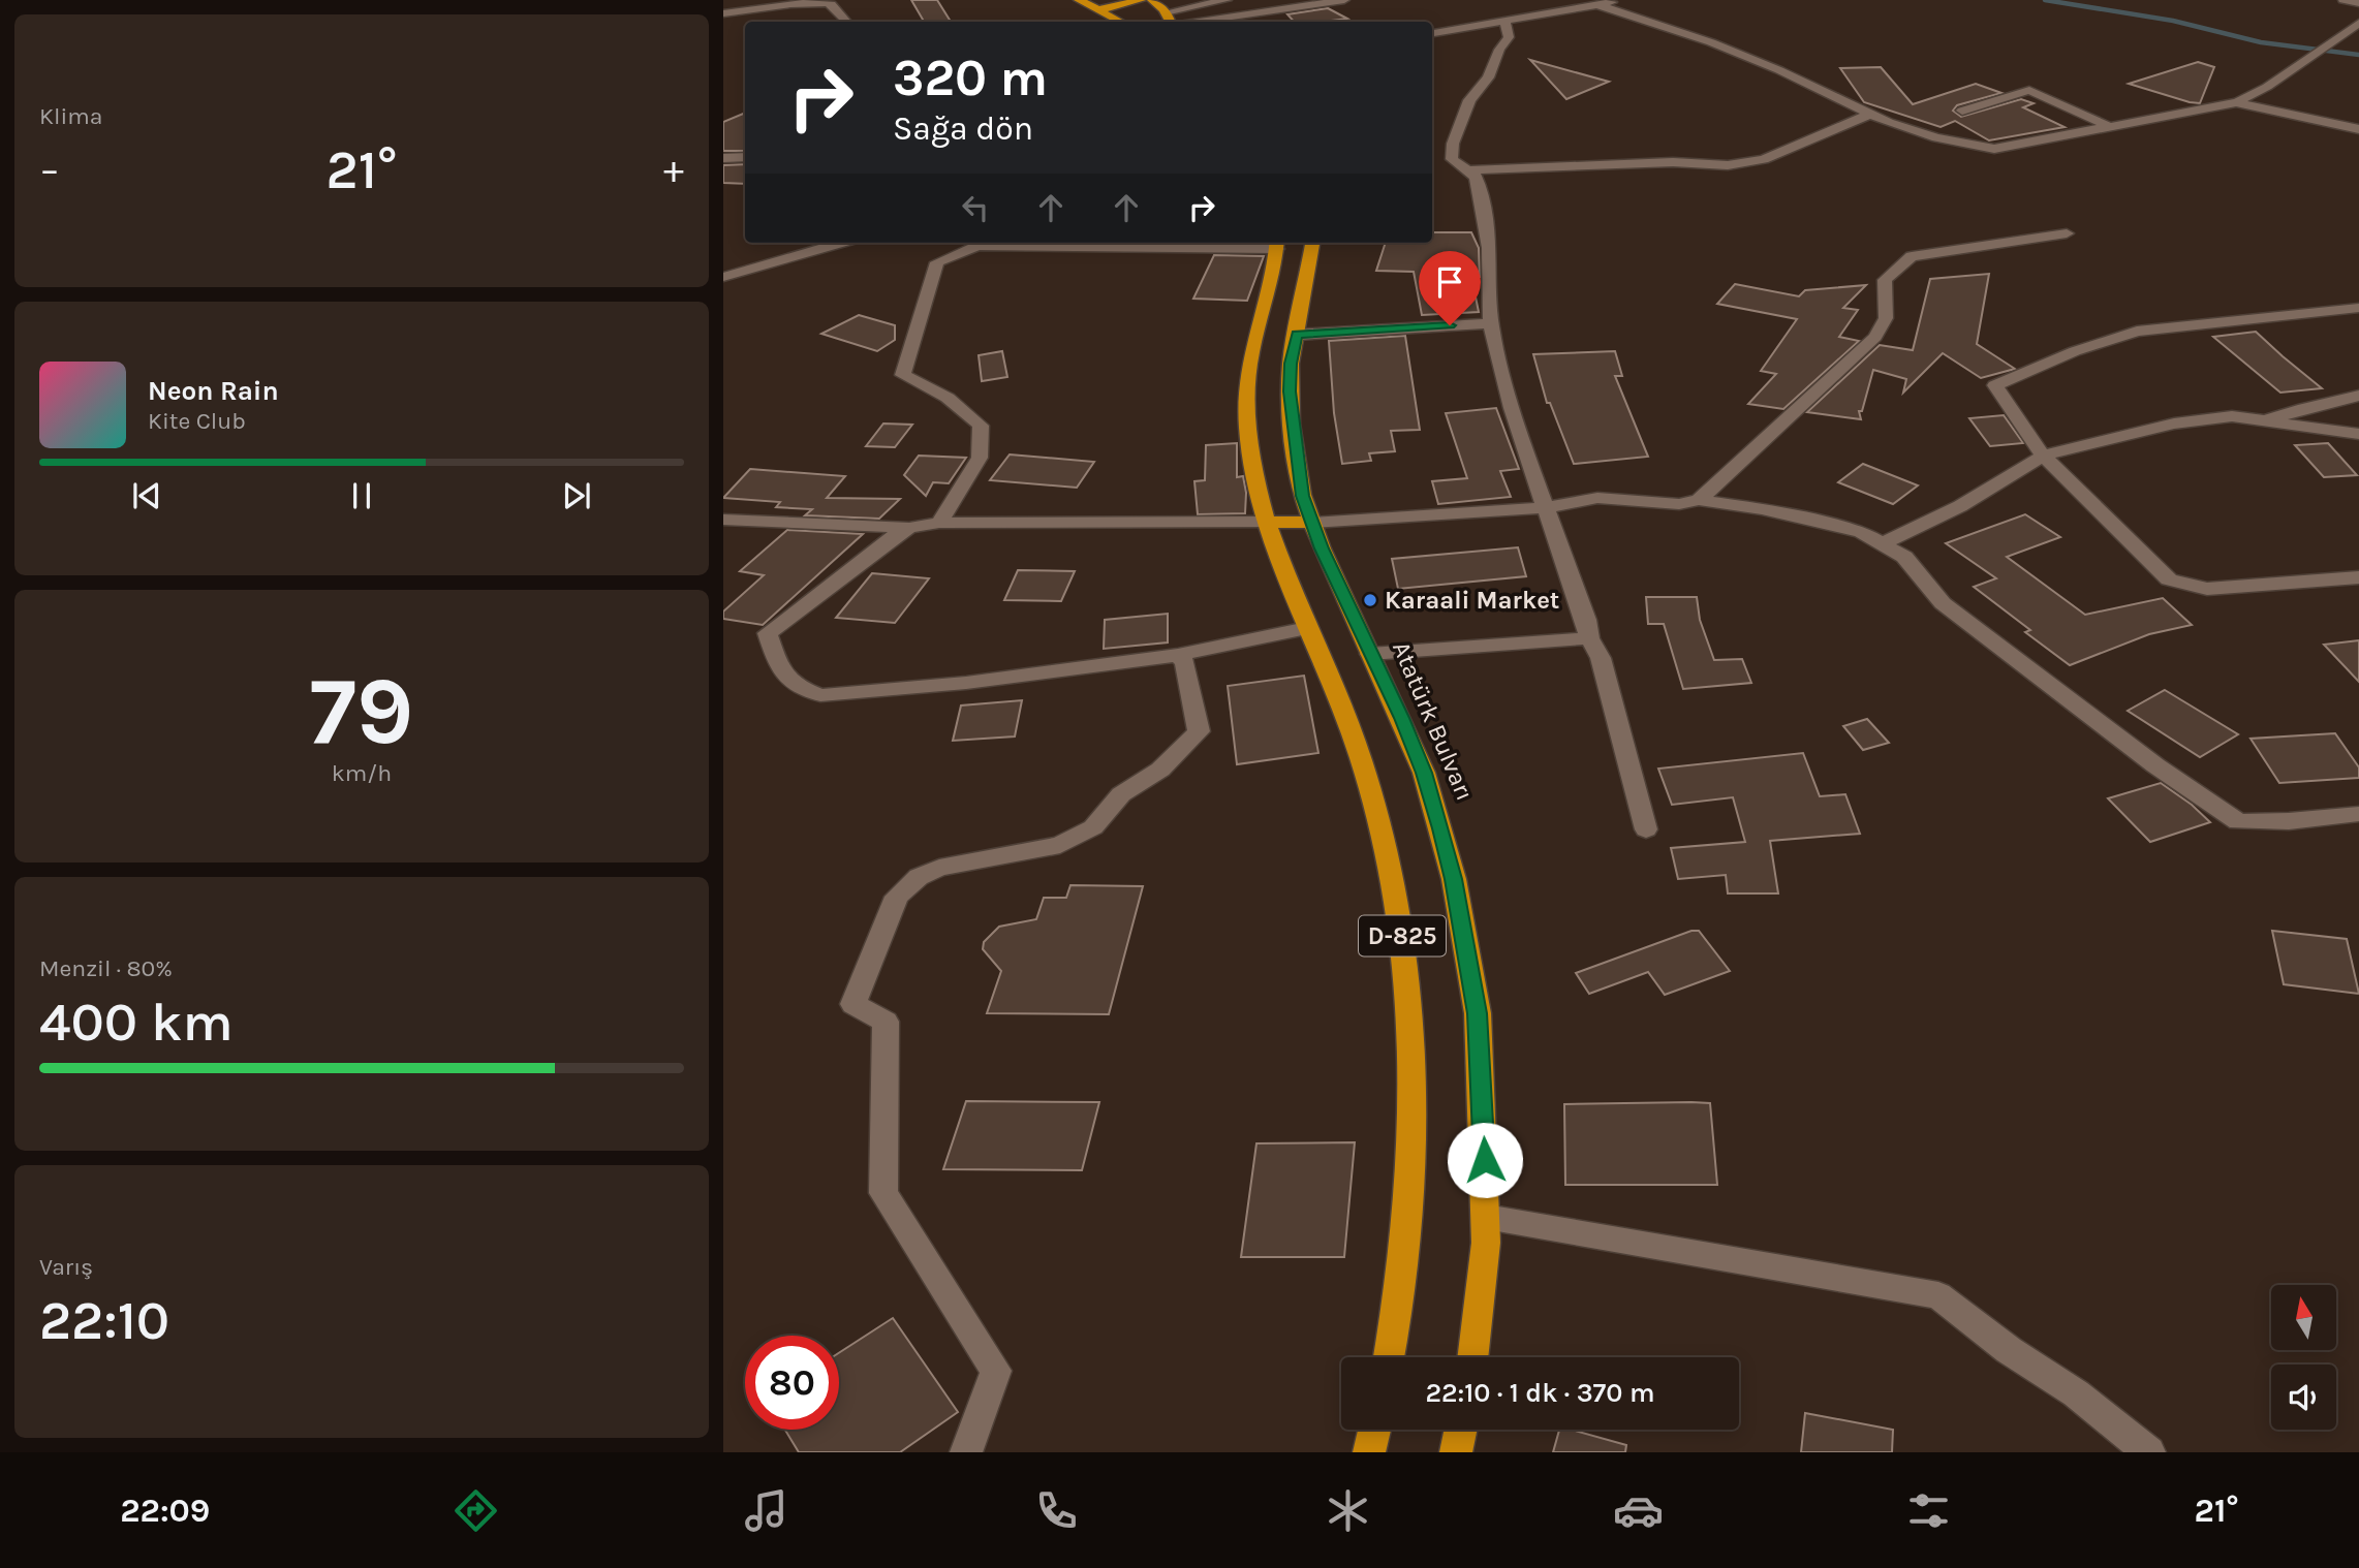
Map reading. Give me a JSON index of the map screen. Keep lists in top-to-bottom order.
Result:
{
  "streets": {
    "highway": ["Atatürk Bulvarı", "D-825"]
  },
  "places": ["Karaali Market"],
  "north": "top",
  "page": {
    "tile": [
      "Klima",
      ["79", "km/h"],
      ["Menzil · 80%", "400 km"],
      ["Varış", "22:10"]
    ],
    "turn": ["320 m", "Sağa dön"],
    "heat": ["−", "21°", "+"],
    "song": ["Neon Rain", "Kite Club"],
    "limit": "80",
    "trip": "22:10 · 1 dk · 370 m",
    "tabs": ["22:09", "21°"]
  }
}
